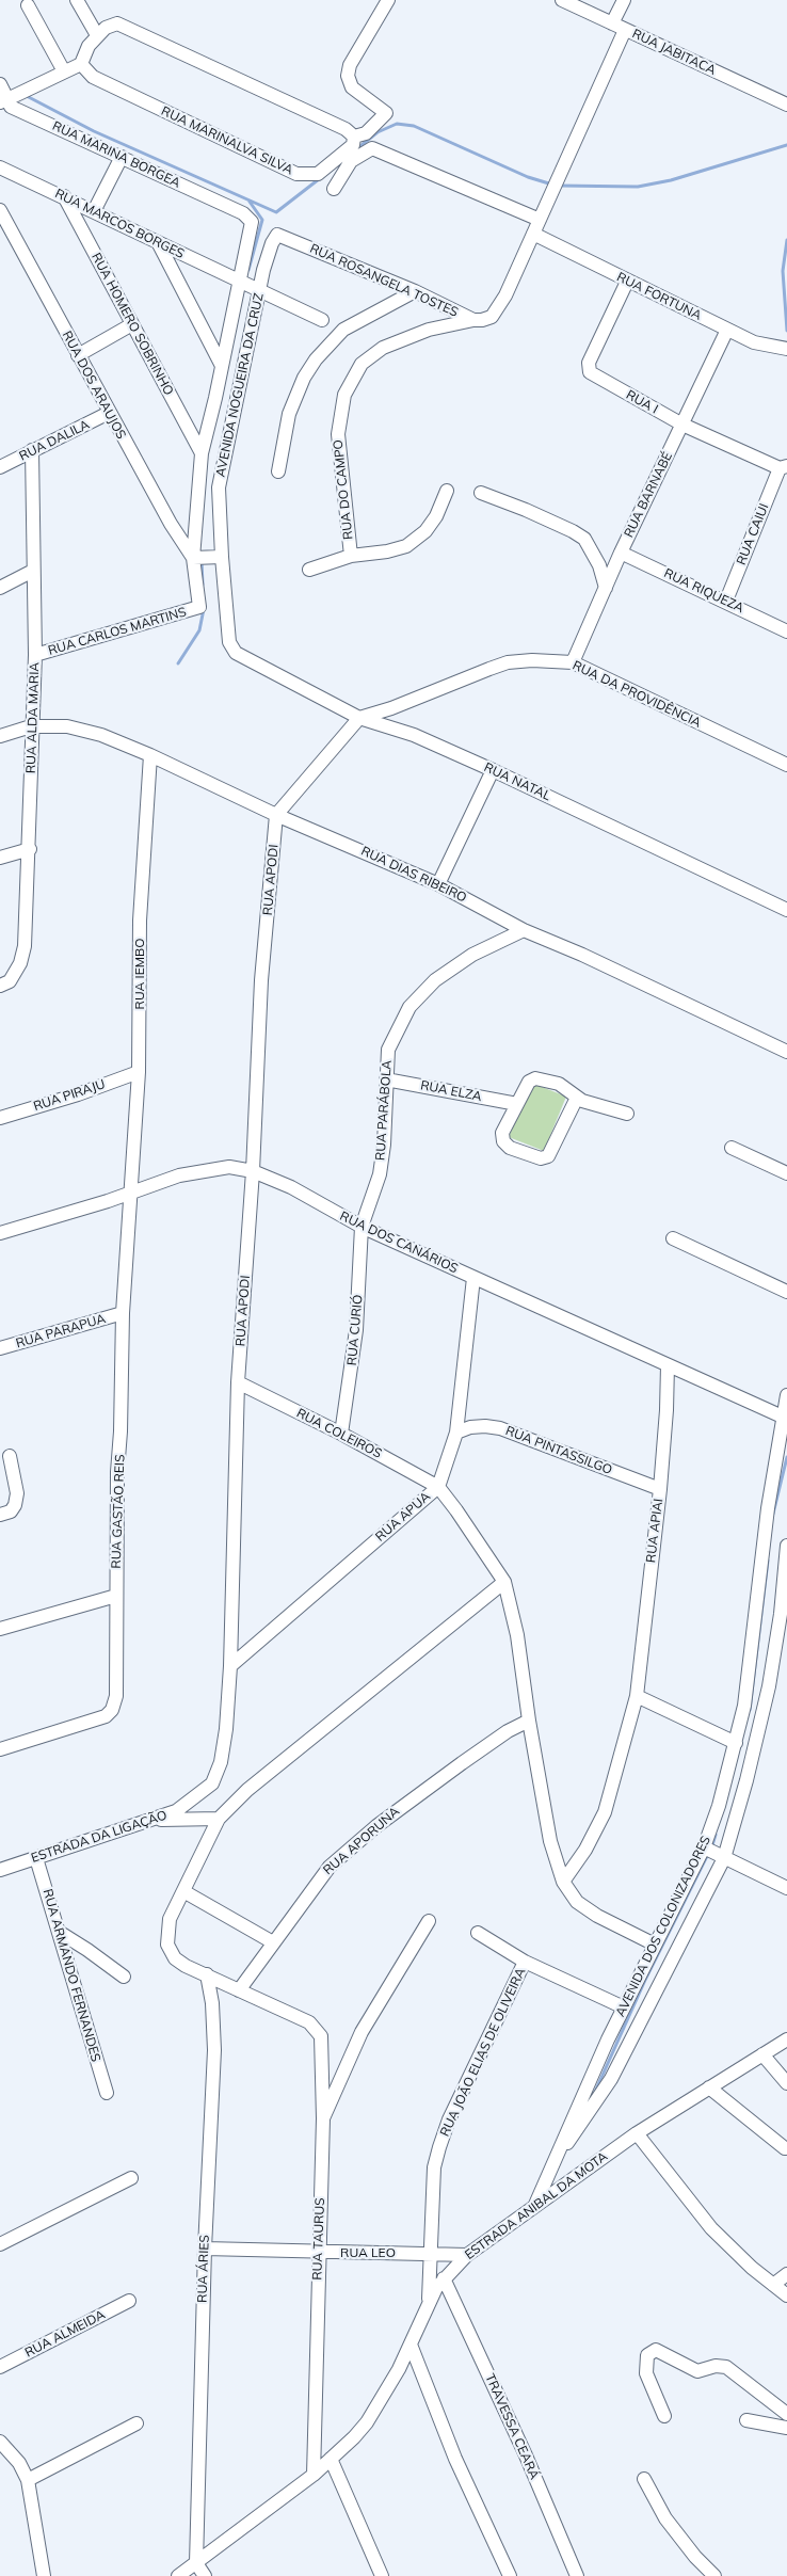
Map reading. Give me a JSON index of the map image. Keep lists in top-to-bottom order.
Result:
{
  "streets": {
    "street": [
      "RUA JABITACA",
      "RUA MARINALVA SILVA",
      "RUA MARINA BORGEA",
      "RUA MARCOS BORGES",
      "RUA ROSANGELA TOSTES",
      "RUA FORTUNA",
      "RUA HOMERO SOBRINHO",
      "RUA DOS ARAUJOS",
      "AVENIDA NOGUEIRA DA CRUZ",
      "RUA I",
      "RUA DALILA",
      "RUA DO CAMPO",
      "RUA BARNABÉ",
      "RUA CAIUI",
      "RUA RIQUEZA",
      "RUA CARLOS MARTINS",
      "RUA DA PROVIDÊNCIA",
      "RUA ALDA MARIA",
      "RUA NATAL",
      "RUA DIAS RIBEIRO",
      "RUA APODI",
      "RUA IEMBO",
      "RUA ELZA",
      "RUA PIRAJU",
      "RUA PARÁBOLA",
      "RUA DOS CANÁRIOS",
      "RUA CURIÓ",
      "RUA PARAPUA",
      "RUA COLEIROS",
      "RUA PINTASSILGO",
      "RUA GASTÃO REIS",
      "RUA APUA",
      "RUA APIAI",
      "ESTRADA DA LIGAÇÃO",
      "RUA APORUNA",
      "AVENIDA DOS COLONIZADORES",
      "RUA ARMANDO FERNANDES",
      "RUA JOĀO ELIAS DE OLIVEIRA",
      "ESTRADA ANIBAL DA MOTA",
      "RUA TAURUS",
      "RUA LEO",
      "RUA ÁRIES",
      "RUA ALMEIDA",
      "TRAVESSA CEARÁ"
    ]
  },
  "crossings": [
    ["RUA MARINA BORGEA", "AVENIDA NOGUEIRA DA CRUZ"],
    ["RUA MARCOS BORGES", "RUA HOMERO SOBRINHO"],
    ["RUA MARCOS BORGES", "AVENIDA NOGUEIRA DA CRUZ"],
    ["RUA ROSANGELA TOSTES", "RUA FORTUNA"],
    ["RUA ROSANGELA TOSTES", "AVENIDA NOGUEIRA DA CRUZ"],
    ["RUA ROSANGELA TOSTES", "RUA DO CAMPO"],
    ["RUA FORTUNA", "RUA I"],
    ["RUA FORTUNA", "RUA BARNABÉ"],
    ["RUA HOMERO SOBRINHO", "AVENIDA NOGUEIRA DA CRUZ"],
    ["RUA DOS ARAUJOS", "AVENIDA NOGUEIRA DA CRUZ"],
    ["RUA DOS ARAUJOS", "RUA DALILA"],
    ["AVENIDA NOGUEIRA DA CRUZ", "RUA CARLOS MARTINS"],
    ["AVENIDA NOGUEIRA DA CRUZ", "RUA NATAL"],
    ["RUA I", "RUA BARNABÉ"],
    ["RUA I", "RUA CAIUI"],
    ["RUA DALILA", "RUA ALDA MARIA"],
    ["RUA BARNABÉ", "RUA RIQUEZA"],
    ["RUA BARNABÉ", "RUA DA PROVIDÊNCIA"],
    ["RUA CAIUI", "RUA RIQUEZA"],
    ["RUA CARLOS MARTINS", "RUA ALDA MARIA"],
    ["RUA DA PROVIDÊNCIA", "RUA NATAL"],
    ["RUA ALDA MARIA", "RUA DIAS RIBEIRO"],
    ["RUA DIAS RIBEIRO", "RUA APODI"],
    ["RUA DIAS RIBEIRO", "RUA IEMBO"],
    ["RUA DIAS RIBEIRO", "RUA PARÁBOLA"],
    ["RUA APODI", "RUA DOS CANÁRIOS"],
    ["RUA APODI", "RUA COLEIROS"],
    ["RUA APODI", "RUA APUA"],
    ["RUA APODI", "ESTRADA DA LIGAÇÃO"],
    ["RUA IEMBO", "RUA PIRAJU"],
    ["RUA IEMBO", "RUA DOS CANÁRIOS"],
    ["RUA IEMBO", "RUA GASTÃO REIS"],
    ["RUA ELZA", "RUA PARÁBOLA"],
    ["RUA PARÁBOLA", "RUA DOS CANÁRIOS"],
    ["RUA PARÁBOLA", "RUA CURIÓ"],
    ["RUA DOS CANÁRIOS", "RUA CURIÓ"],
    ["RUA DOS CANÁRIOS", "RUA GASTÃO REIS"],
    ["RUA DOS CANÁRIOS", "RUA APUA"],
    ["RUA DOS CANÁRIOS", "RUA APIAI"],
    ["RUA DOS CANÁRIOS", "AVENIDA DOS COLONIZADORES"],
    ["RUA CURIÓ", "RUA COLEIROS"],
    ["RUA PARAPUA", "RUA GASTÃO REIS"],
    ["RUA COLEIROS", "RUA APUA"],
    ["RUA PINTASSILGO", "RUA APUA"],
    ["RUA PINTASSILGO", "RUA APIAI"],
    ["ESTRADA DA LIGAÇÃO", "RUA ARMANDO FERNANDES"],
    ["AVENIDA DOS COLONIZADORES", "RUA JOĀO ELIAS DE OLIVEIRA"],
    ["AVENIDA DOS COLONIZADORES", "ESTRADA ANIBAL DA MOTA"],
    ["RUA JOĀO ELIAS DE OLIVEIRA", "ESTRADA ANIBAL DA MOTA"],
    ["RUA JOĀO ELIAS DE OLIVEIRA", "RUA LEO"],
    ["ESTRADA ANIBAL DA MOTA", "RUA TAURUS"],
    ["ESTRADA ANIBAL DA MOTA", "RUA LEO"],
    ["ESTRADA ANIBAL DA MOTA", "RUA ÁRIES"],
    ["ESTRADA ANIBAL DA MOTA", "TRAVESSA CEARÁ"],
    ["RUA TAURUS", "RUA LEO"],
    ["RUA LEO", "RUA ÁRIES"]
  ]
}
